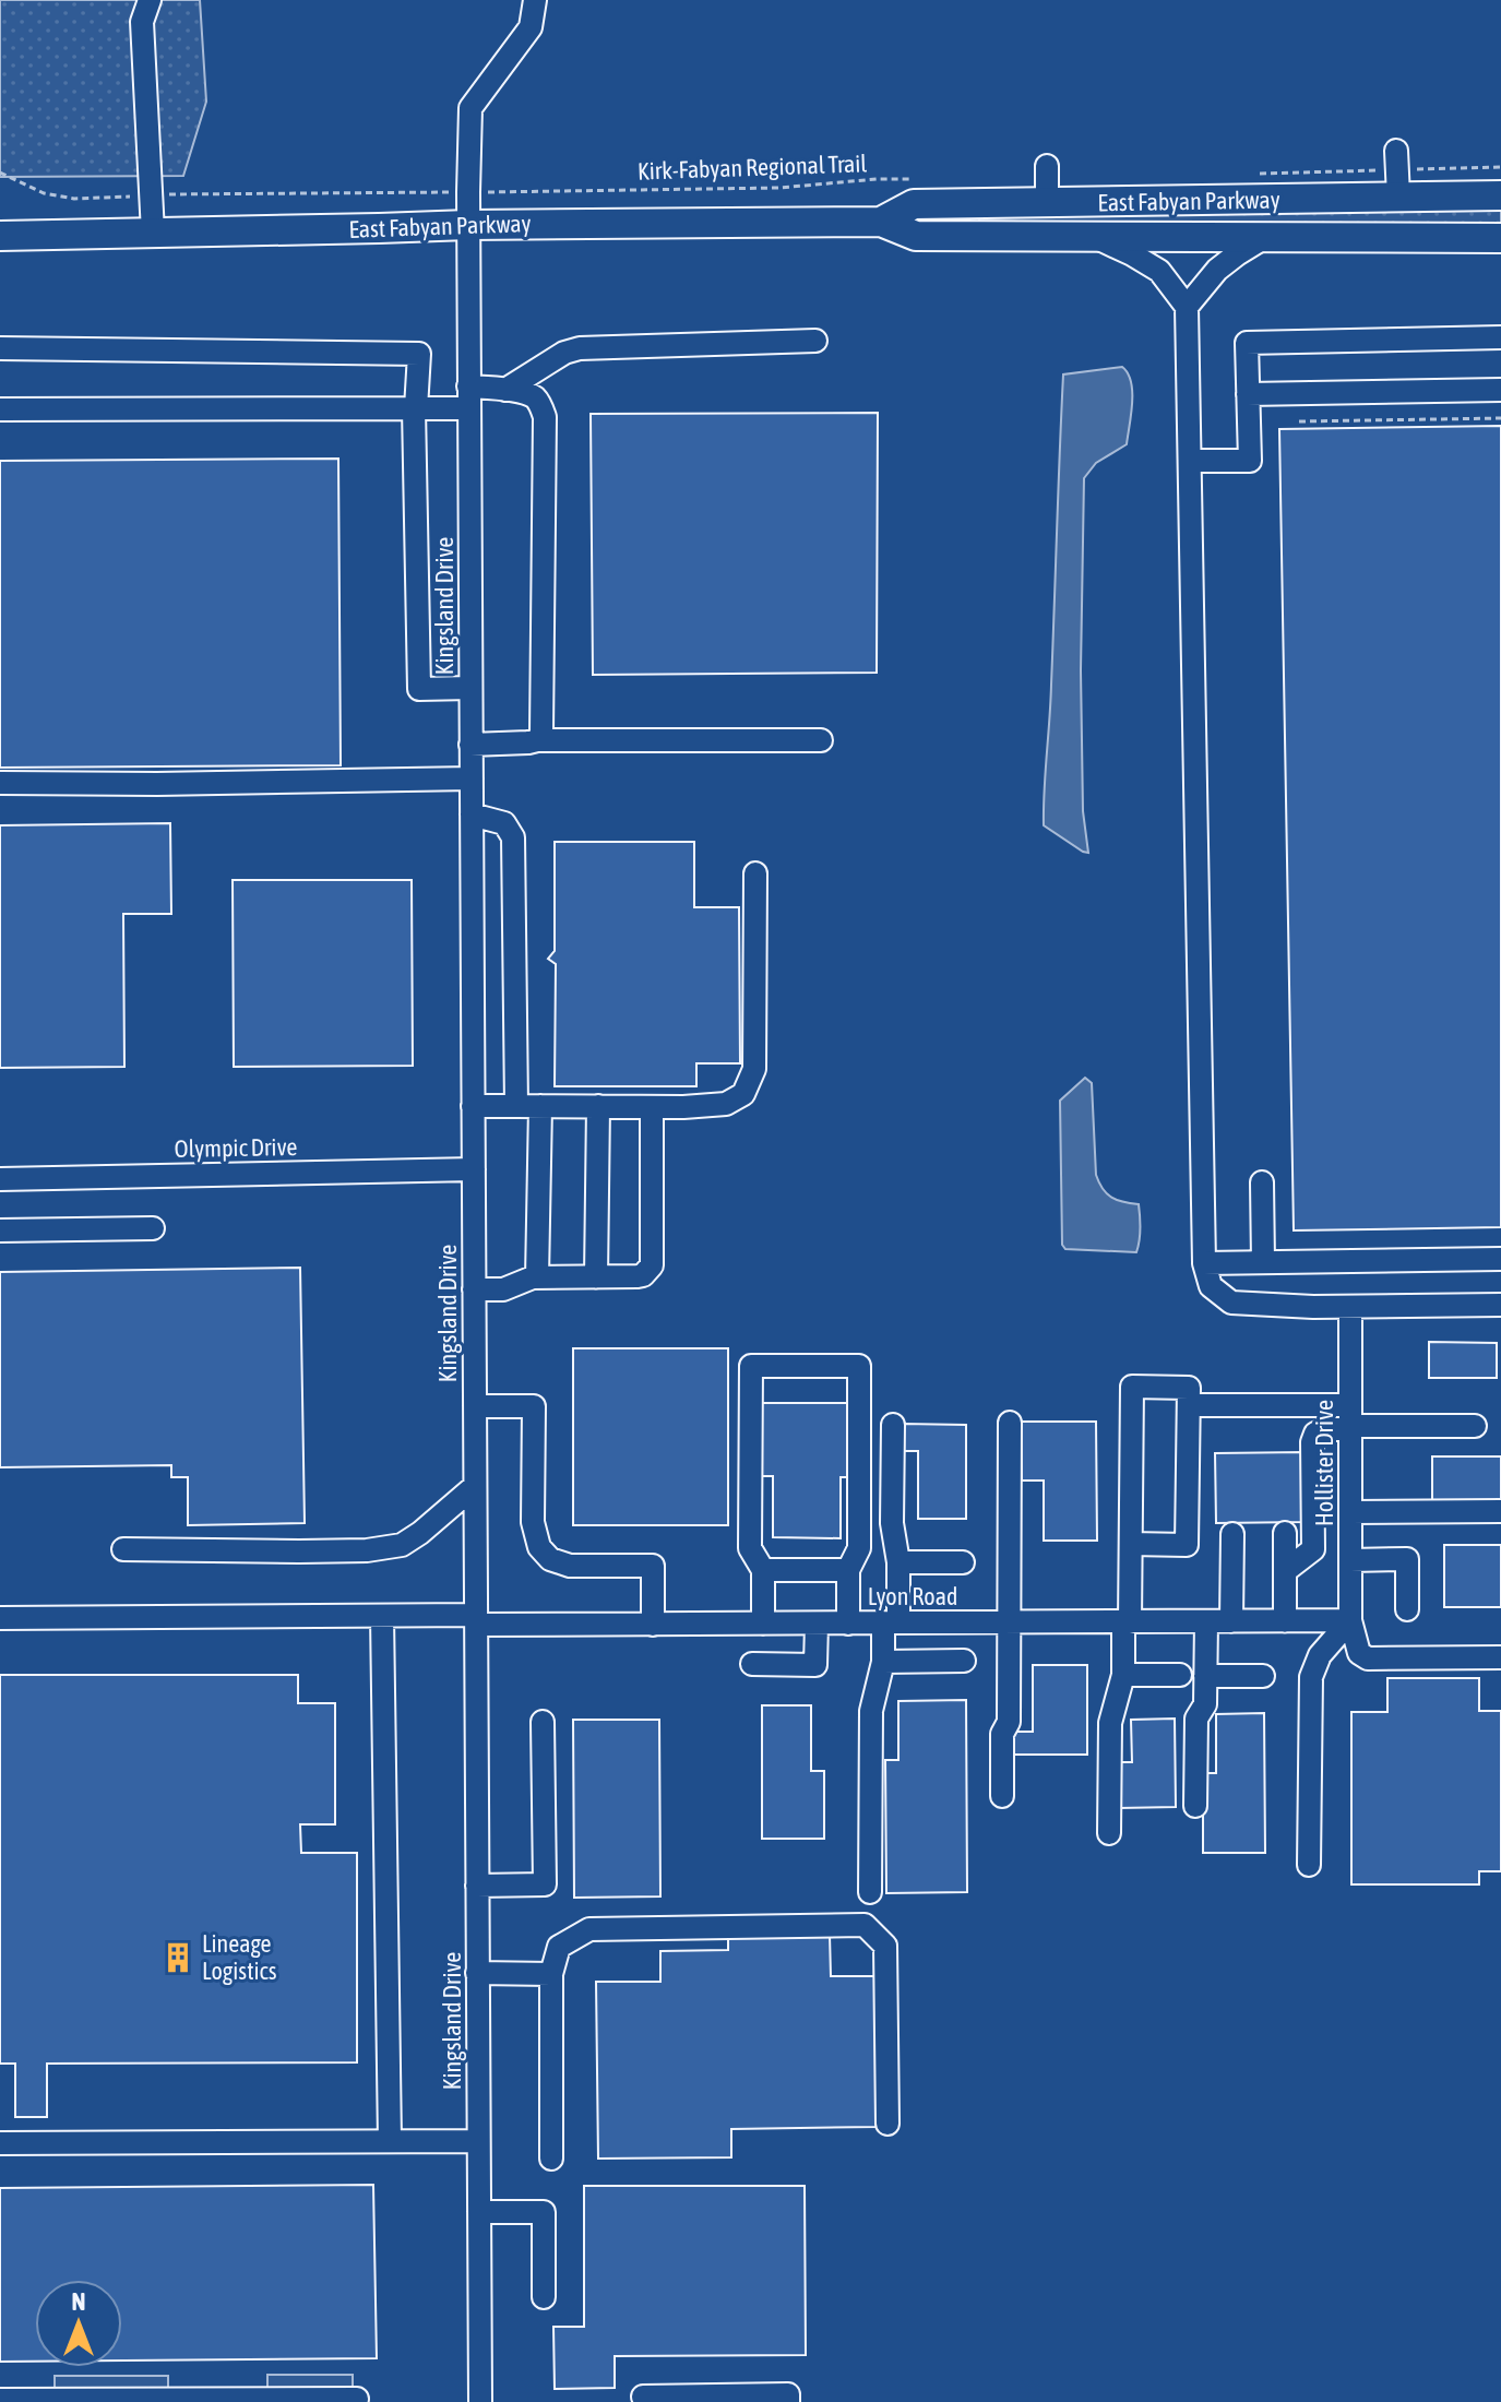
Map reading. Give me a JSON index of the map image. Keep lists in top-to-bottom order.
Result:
{
  "streets": {
    "main road": ["East Fabyan Parkway"],
    "street": [
      "Kingsland Drive",
      "Olympic Drive",
      "Hollister Drive",
      "Lyon Road"
    ],
    "path": ["Kirk-Fabyan Regional Trail"]
  },
  "crossings": [
    ["East Fabyan Parkway", "Kingsland Drive"],
    ["Kingsland Drive", "Olympic Drive"],
    ["Kingsland Drive", "Lyon Road"],
    ["Hollister Drive", "Lyon Road"]
  ],
  "places": {
    "building": ["Lineage Logistics"]
  },
  "north": "top"
}
